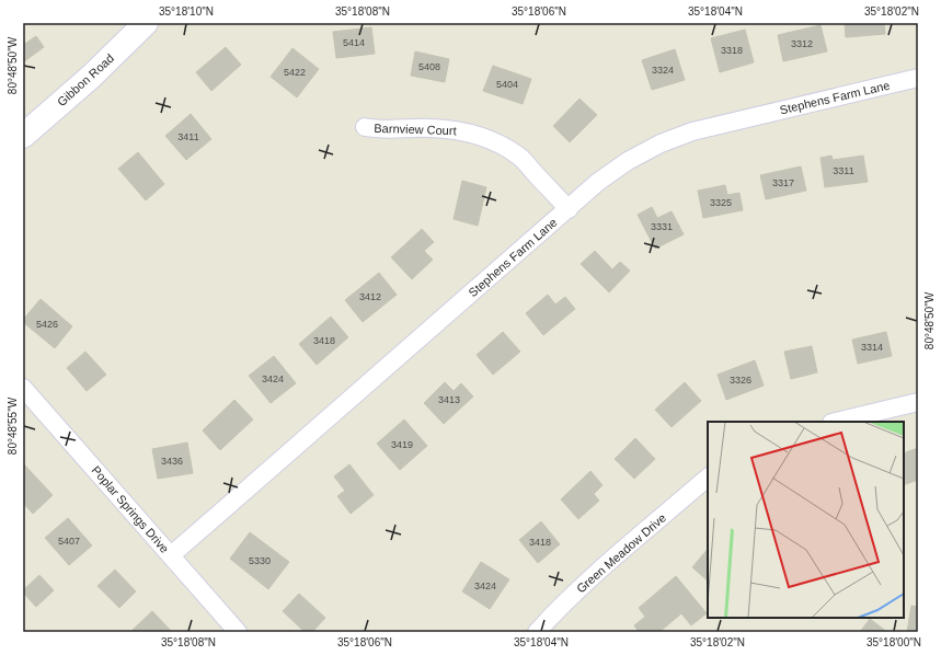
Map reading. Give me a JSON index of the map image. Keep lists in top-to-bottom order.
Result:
{
  "streets": {
    "main road": ["Gibbon Road"],
    "street": [
      "Stephens Farm Lane",
      "Barnview Court",
      "Poplar Springs Drive",
      "Green Meadow Drive"
    ]
  },
  "crossings": [
    ["Stephens Farm Lane", "Barnview Court"],
    ["Stephens Farm Lane", "Poplar Springs Drive"]
  ],
  "house_numbers": [
    "5414",
    "3312",
    "3318",
    "5408",
    "3324",
    "5422",
    "5404",
    "3411",
    "3311",
    "3317",
    "3325",
    "3331",
    "3412",
    "5426",
    "3418",
    "3314",
    "3424",
    "3326",
    "3413",
    "3419",
    "3436",
    "5407",
    "3418",
    "5330",
    "3424"
  ],
  "coordinates": [
    "35°18'10\"N",
    "35°18'08\"N",
    "35°18'06\"N",
    "35°18'04\"N",
    "35°18'02\"N",
    "80°48'50\"W",
    "80°48'55\"W",
    "35°18'00\"N"
  ]
}
